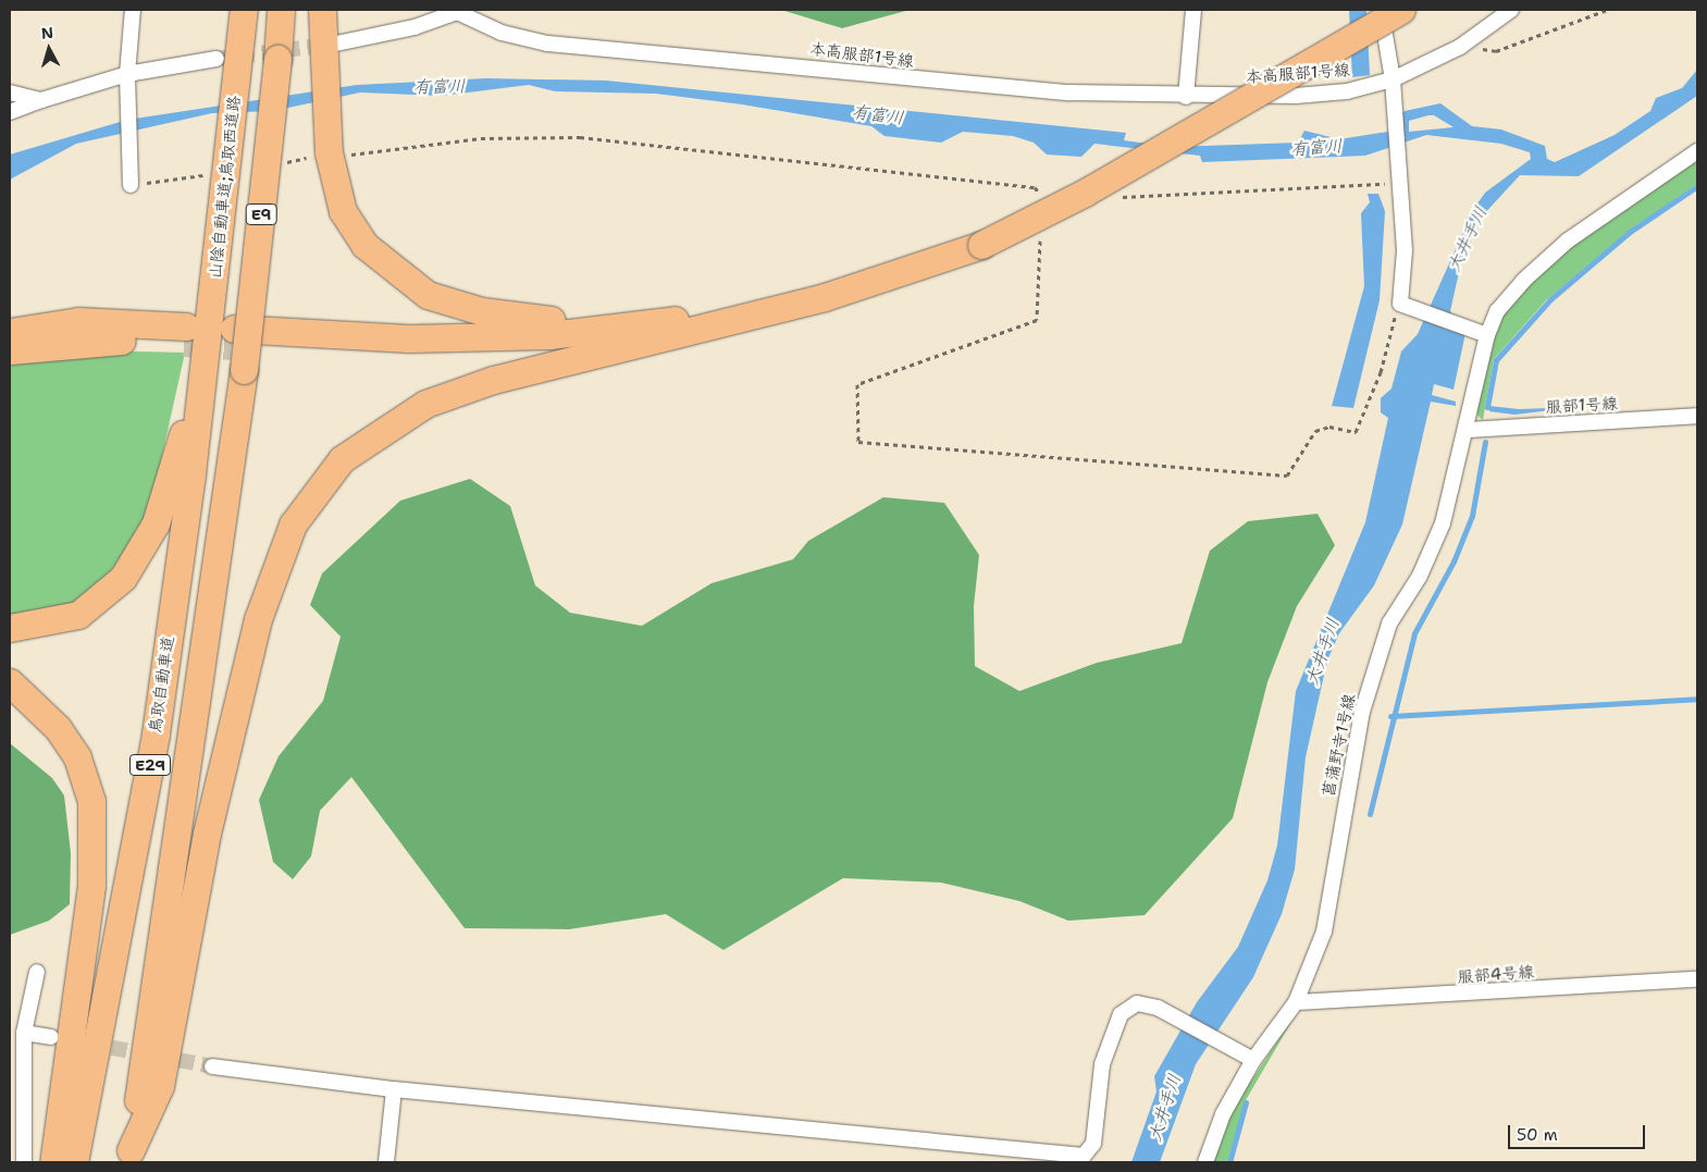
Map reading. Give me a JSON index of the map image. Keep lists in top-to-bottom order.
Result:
{
  "streets": {
    "highway": [
      "山陰自動車道;鳥取西道路",
      "E9",
      "鳥取自動車道",
      "E29"
    ],
    "street": [
      "本高服部1号線",
      "服部1号線",
      "菖蒲野寺1号線",
      "服部4号線"
    ]
  },
  "crossings": [
    ["山陰自動車道;鳥取西道路", "鳥取自動車道"],
    ["E9", "E29"],
    ["服部1号線", "菖蒲野寺1号線"],
    ["菖蒲野寺1号線", "服部4号線"]
  ],
  "water": ["有富川", "大井手川"],
  "scale_bar": "50 m",
  "north": "top"
}
